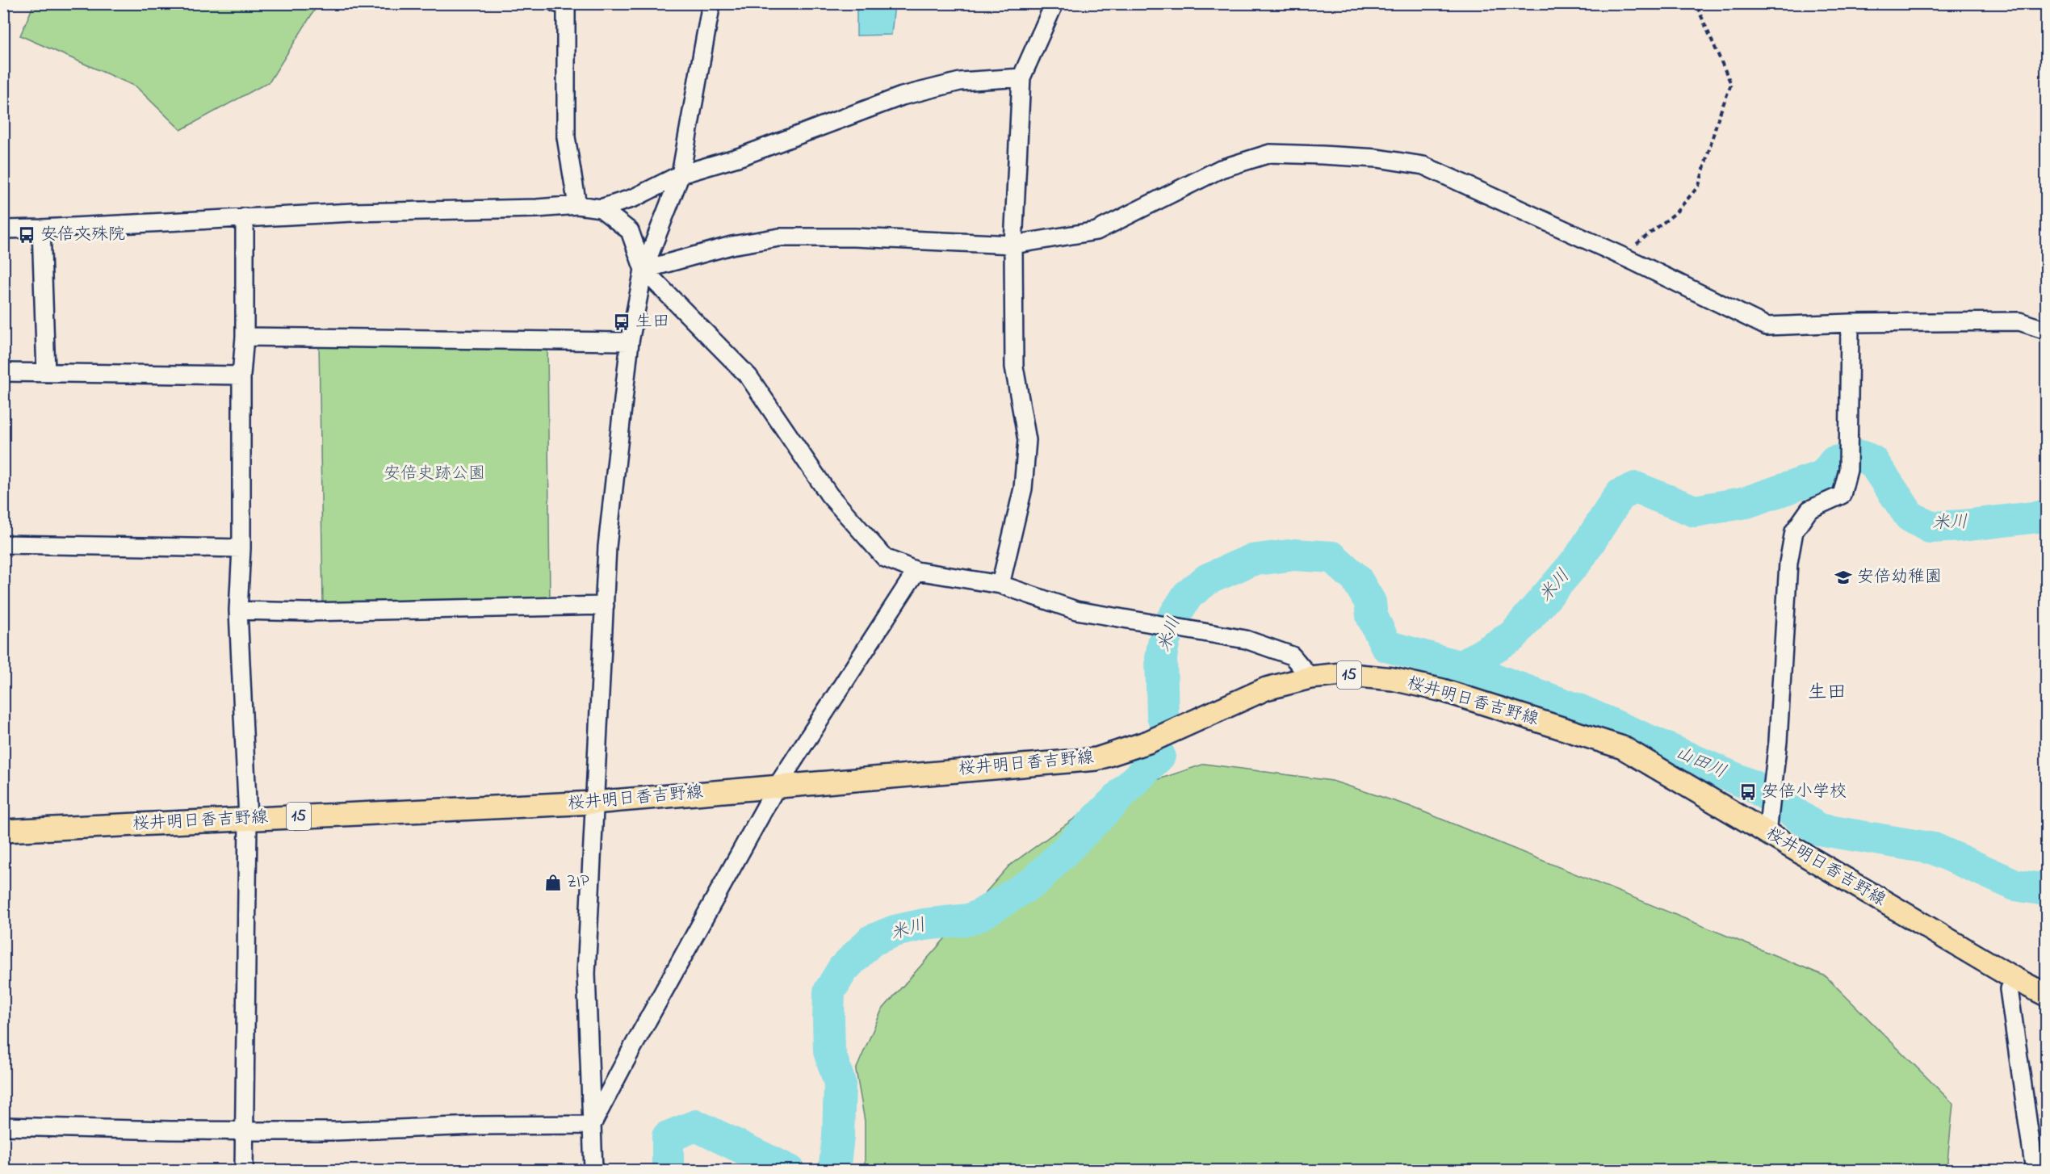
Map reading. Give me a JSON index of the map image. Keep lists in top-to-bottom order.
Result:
{
  "streets": {
    "main road": ["15", "桜井明日香吉野線"]
  },
  "districts": ["生田"],
  "water": ["米川", "山田川"],
  "parks": ["安倍史跡公園"],
  "places": {
    "bus stop": ["安倍文殊院", "生田", "安倍小学校"],
    "school or university": ["安倍幼稚園"],
    "shop": ["ZIP"]
  }
}
